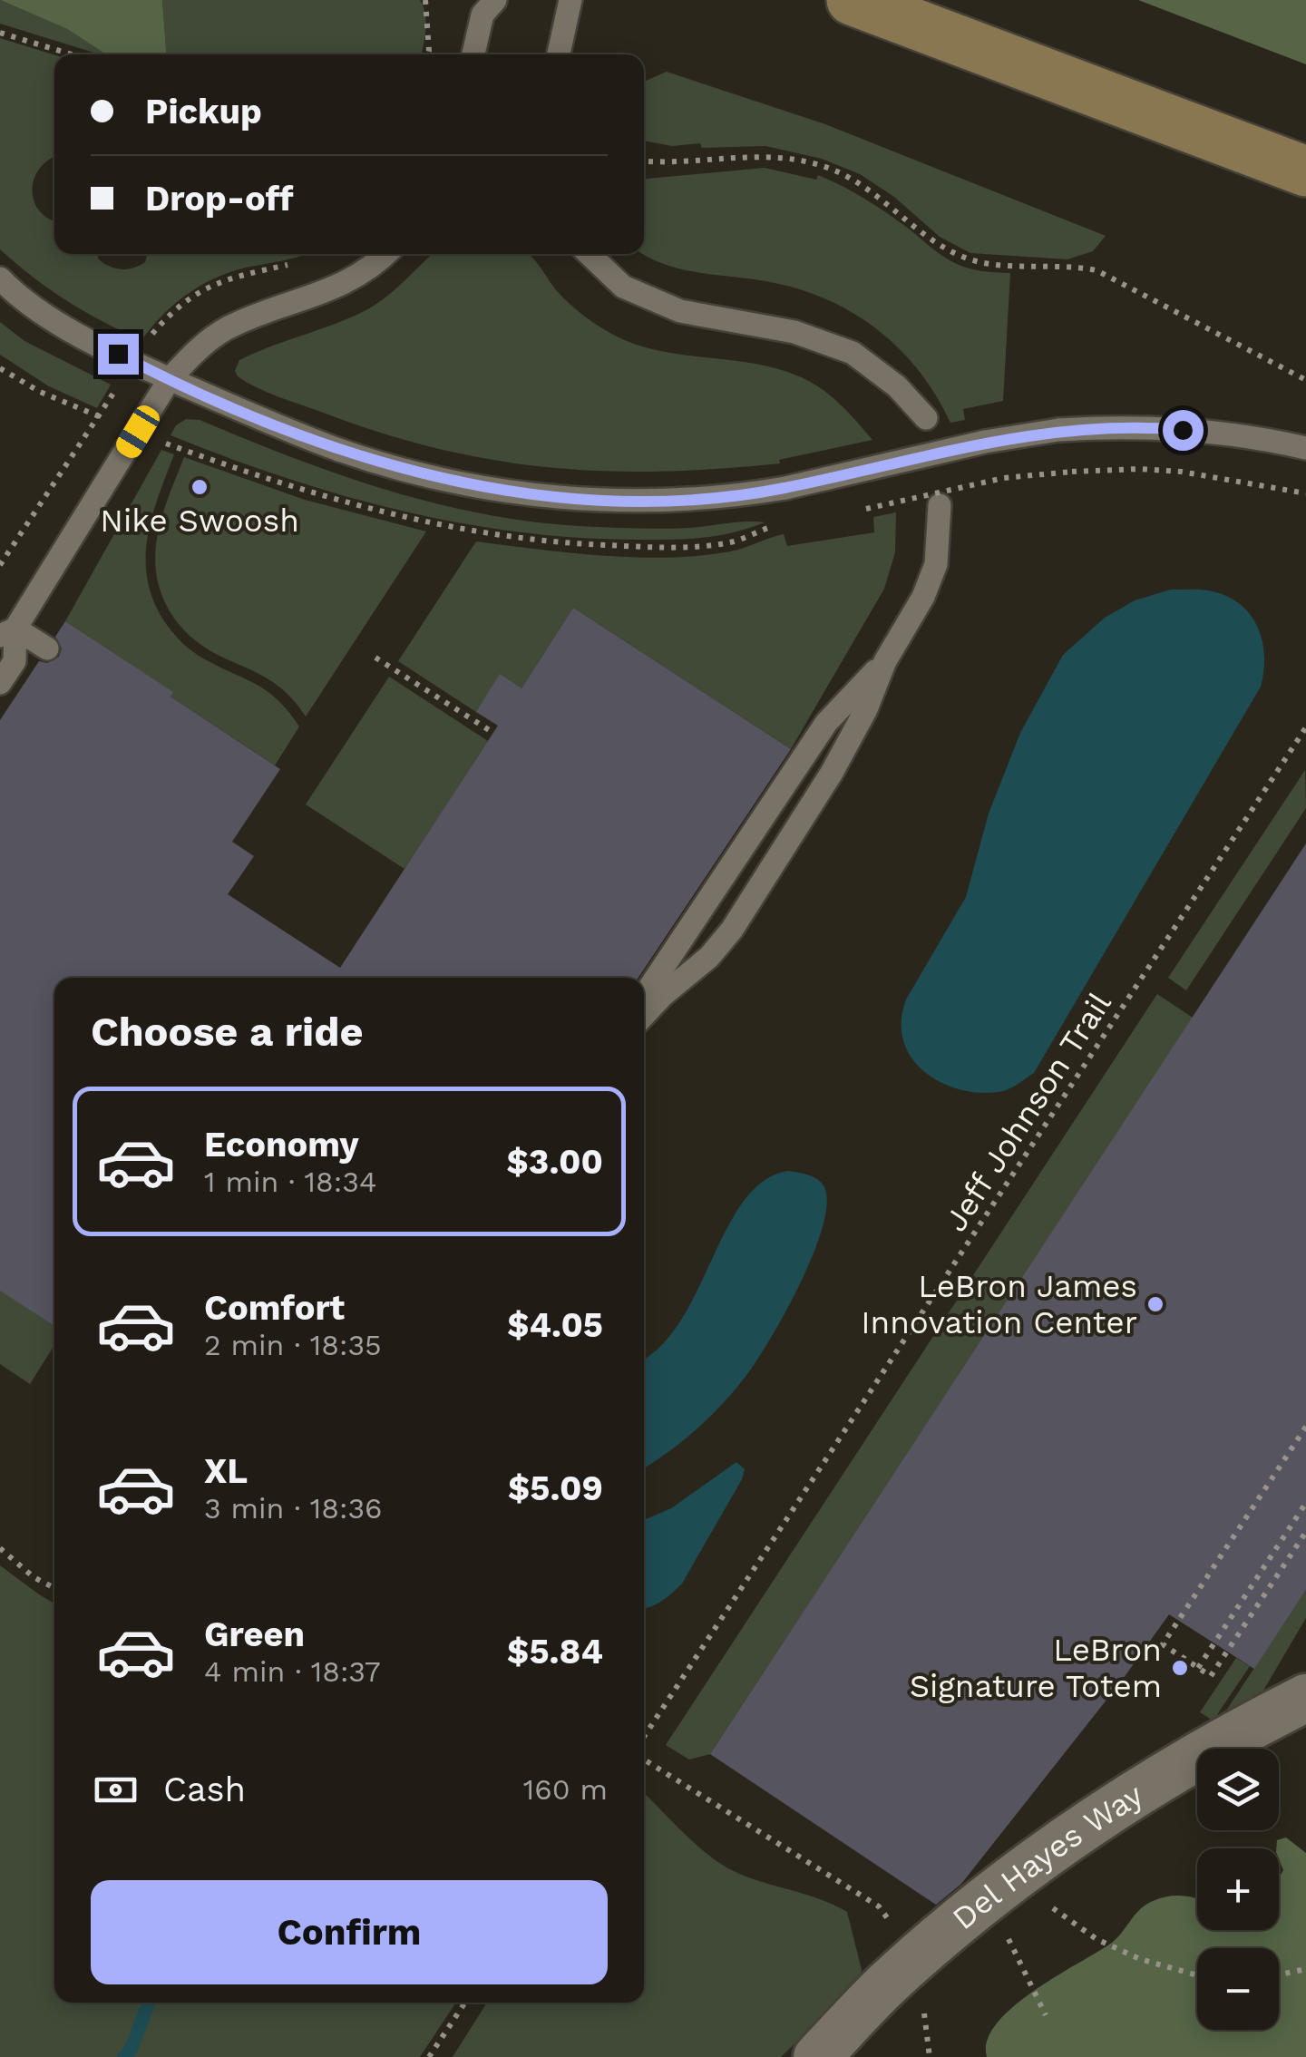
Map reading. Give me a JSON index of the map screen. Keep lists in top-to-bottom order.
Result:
{
  "streets": {
    "street": ["Del Hayes Way"],
    "path": ["Jeff Johnson Trail"]
  },
  "places": ["Nike Swoosh", "LeBron James Innovation Center", "LeBron Signature Totem"],
  "page": {
    "banner": ["Pickup", "Drop-off"],
    "heading": "Choose a ride",
    "list": [
      {
        "name": "Economy",
        "note": "1 min · 18:34",
        "value": "$3.00"
      },
      {
        "name": "Comfort",
        "note": "2 min · 18:35",
        "value": "$4.05"
      },
      {
        "name": "XL",
        "note": "3 min · 18:36",
        "value": "$5.09"
      },
      {
        "name": "Green",
        "note": "4 min · 18:37",
        "value": "$5.84"
      }
    ],
    "pay": ["Cash", "160 m"],
    "map_buttons": ["+", "−"],
    "buttons": "Confirm"
  }
}
